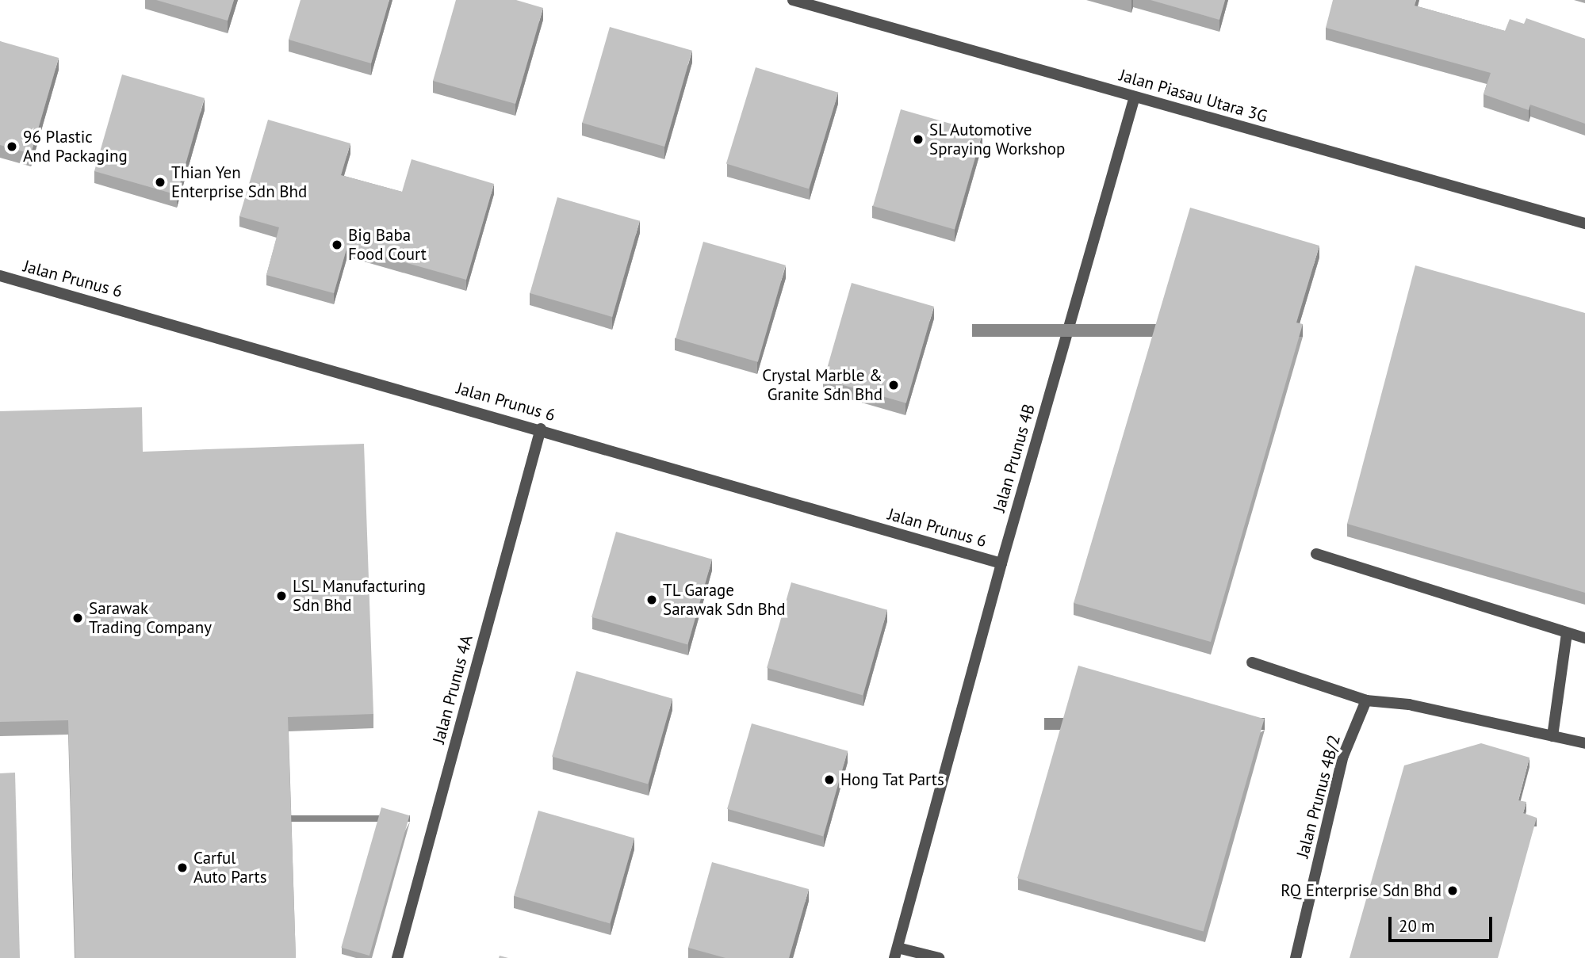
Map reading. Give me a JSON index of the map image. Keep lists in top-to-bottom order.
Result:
{
  "streets": {
    "street": [
      "Jalan Piasau Utara 3G",
      "Jalan Prunus 6",
      "Jalan Prunus 4B",
      "Jalan Prunus 4A",
      "Jalan Prunus 4B/2"
    ]
  },
  "crossings": [
    ["Jalan Piasau Utara 3G", "Jalan Prunus 4B"],
    ["Jalan Prunus 6", "Jalan Prunus 4B"],
    ["Jalan Prunus 6", "Jalan Prunus 4A"]
  ],
  "places": [
    "SL Automotive Spraying Workshop",
    "96 Plastic And Packaging",
    "Thian Yen Enterprise Sdn Bhd",
    "Big Baba Food Court",
    "Crystal Marble & Granite Sdn Bhd",
    "LSL Manufacturing Sdn Bhd",
    "TL Garage Sarawak Sdn Bhd",
    "Sarawak Trading Company",
    "Hong Tat Parts",
    "Carful Auto Parts",
    "RQ Enterprise Sdn Bhd"
  ],
  "scale_bar": "20 m"
}
